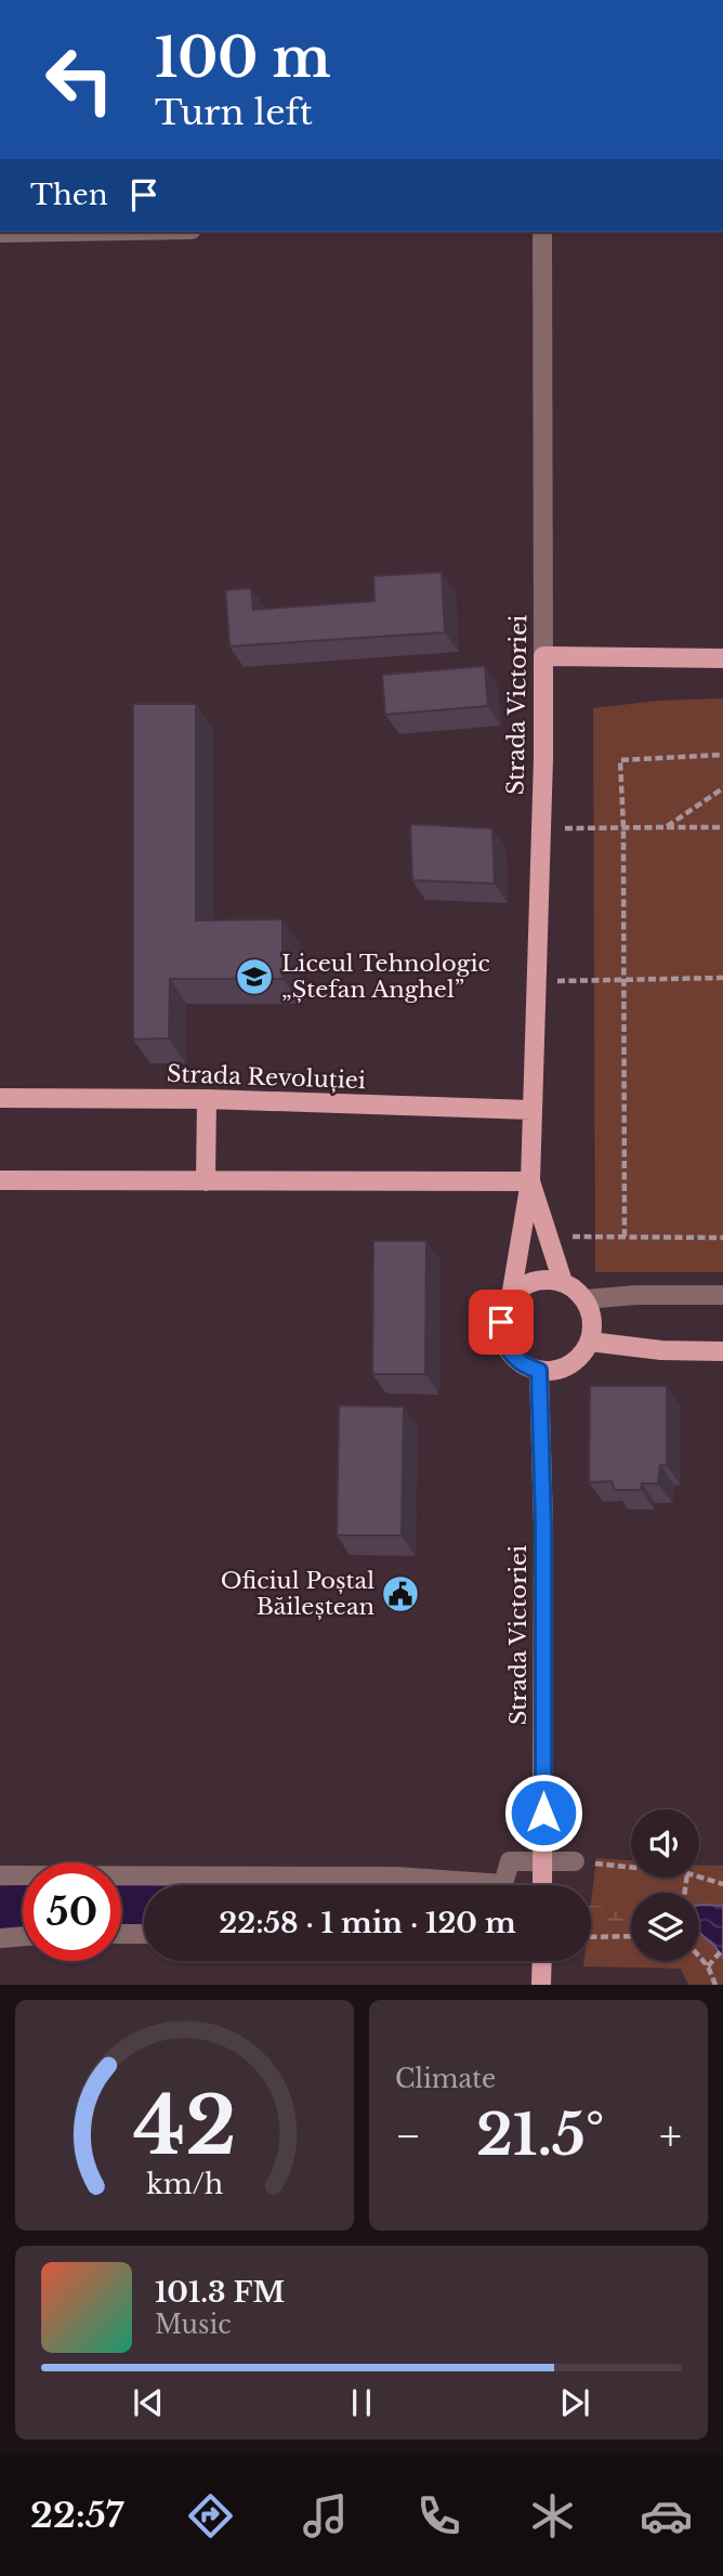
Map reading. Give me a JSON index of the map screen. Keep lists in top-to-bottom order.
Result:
{
  "streets": {
    "main road": ["Strada Victoriei", "Strada Revoluției"]
  },
  "crossings": [
    ["Strada Victoriei", "Strada Revoluției"]
  ],
  "places": {
    "school or university": ["Liceul Tehnologic „Ștefan Anghel”"],
    "public building": ["Oficiul Poștal Băileștean"]
  },
  "page": {
    "turn": ["100 m", "Turn left"],
    "then": "Then",
    "limit": "50",
    "trip": "22:58 · 1 min · 120 m",
    "tile": "Climate",
    "heat": ["−", "21.5°", "+"],
    "song": ["101.3 FM", "Music"],
    "tabs": "22:57",
    "gauge": ["42", "km/h"]
  }
}
